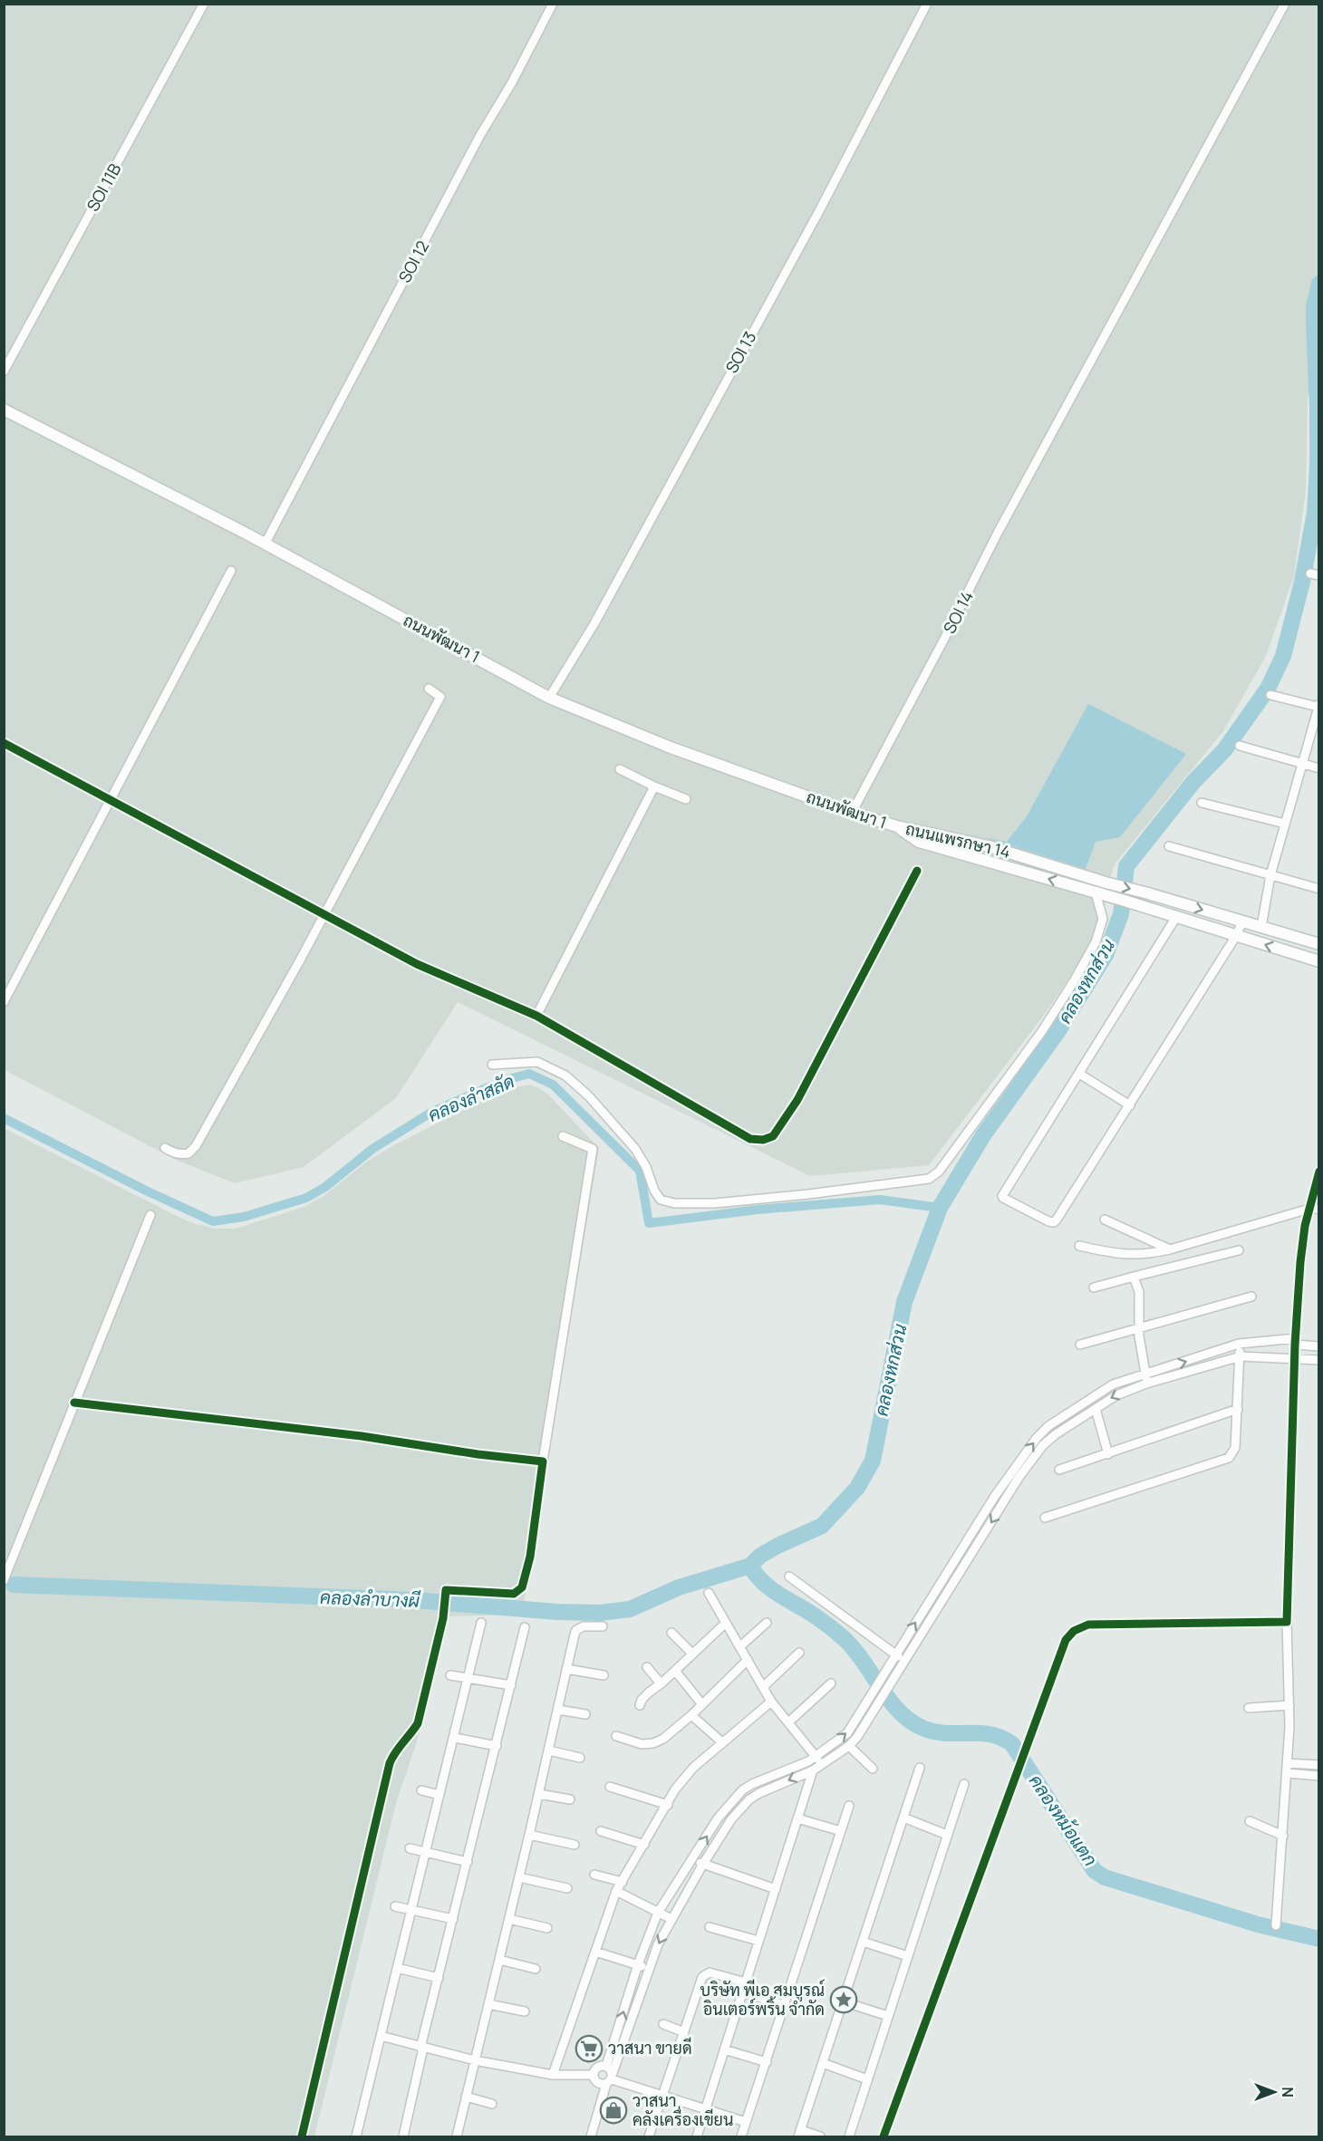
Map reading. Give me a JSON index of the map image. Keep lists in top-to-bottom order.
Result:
{
  "streets": {
    "main road": ["ถนนพัฒนา 1", "ถนนแพรกษา 14"],
    "street": [
      "SOI 11B",
      "SOI 12",
      "SOI 13",
      "SOI 14"
    ]
  },
  "crossings": [
    ["SOI 12", "ถนนพัฒนา 1"],
    ["SOI 13", "ถนนพัฒนา 1"],
    ["SOI 14", "ถนนพัฒนา 1"],
    ["ถนนพัฒนา 1", "ถนนแพรกษา 14"]
  ],
  "water": [
    "คลองหกส่วน",
    "คลองลำสลัด",
    "คลองลำบางผี",
    "คลองหม้อแตก"
  ],
  "places": {
    "place": ["บริษัท พีเอ สมบูรณ์ อินเตอร์พริ้น จำกัด"],
    "supermarket": ["วาสนา ขายดี"],
    "shop": ["วาสนา คลังเครื่องเขียน"]
  },
  "north": "right"
}
